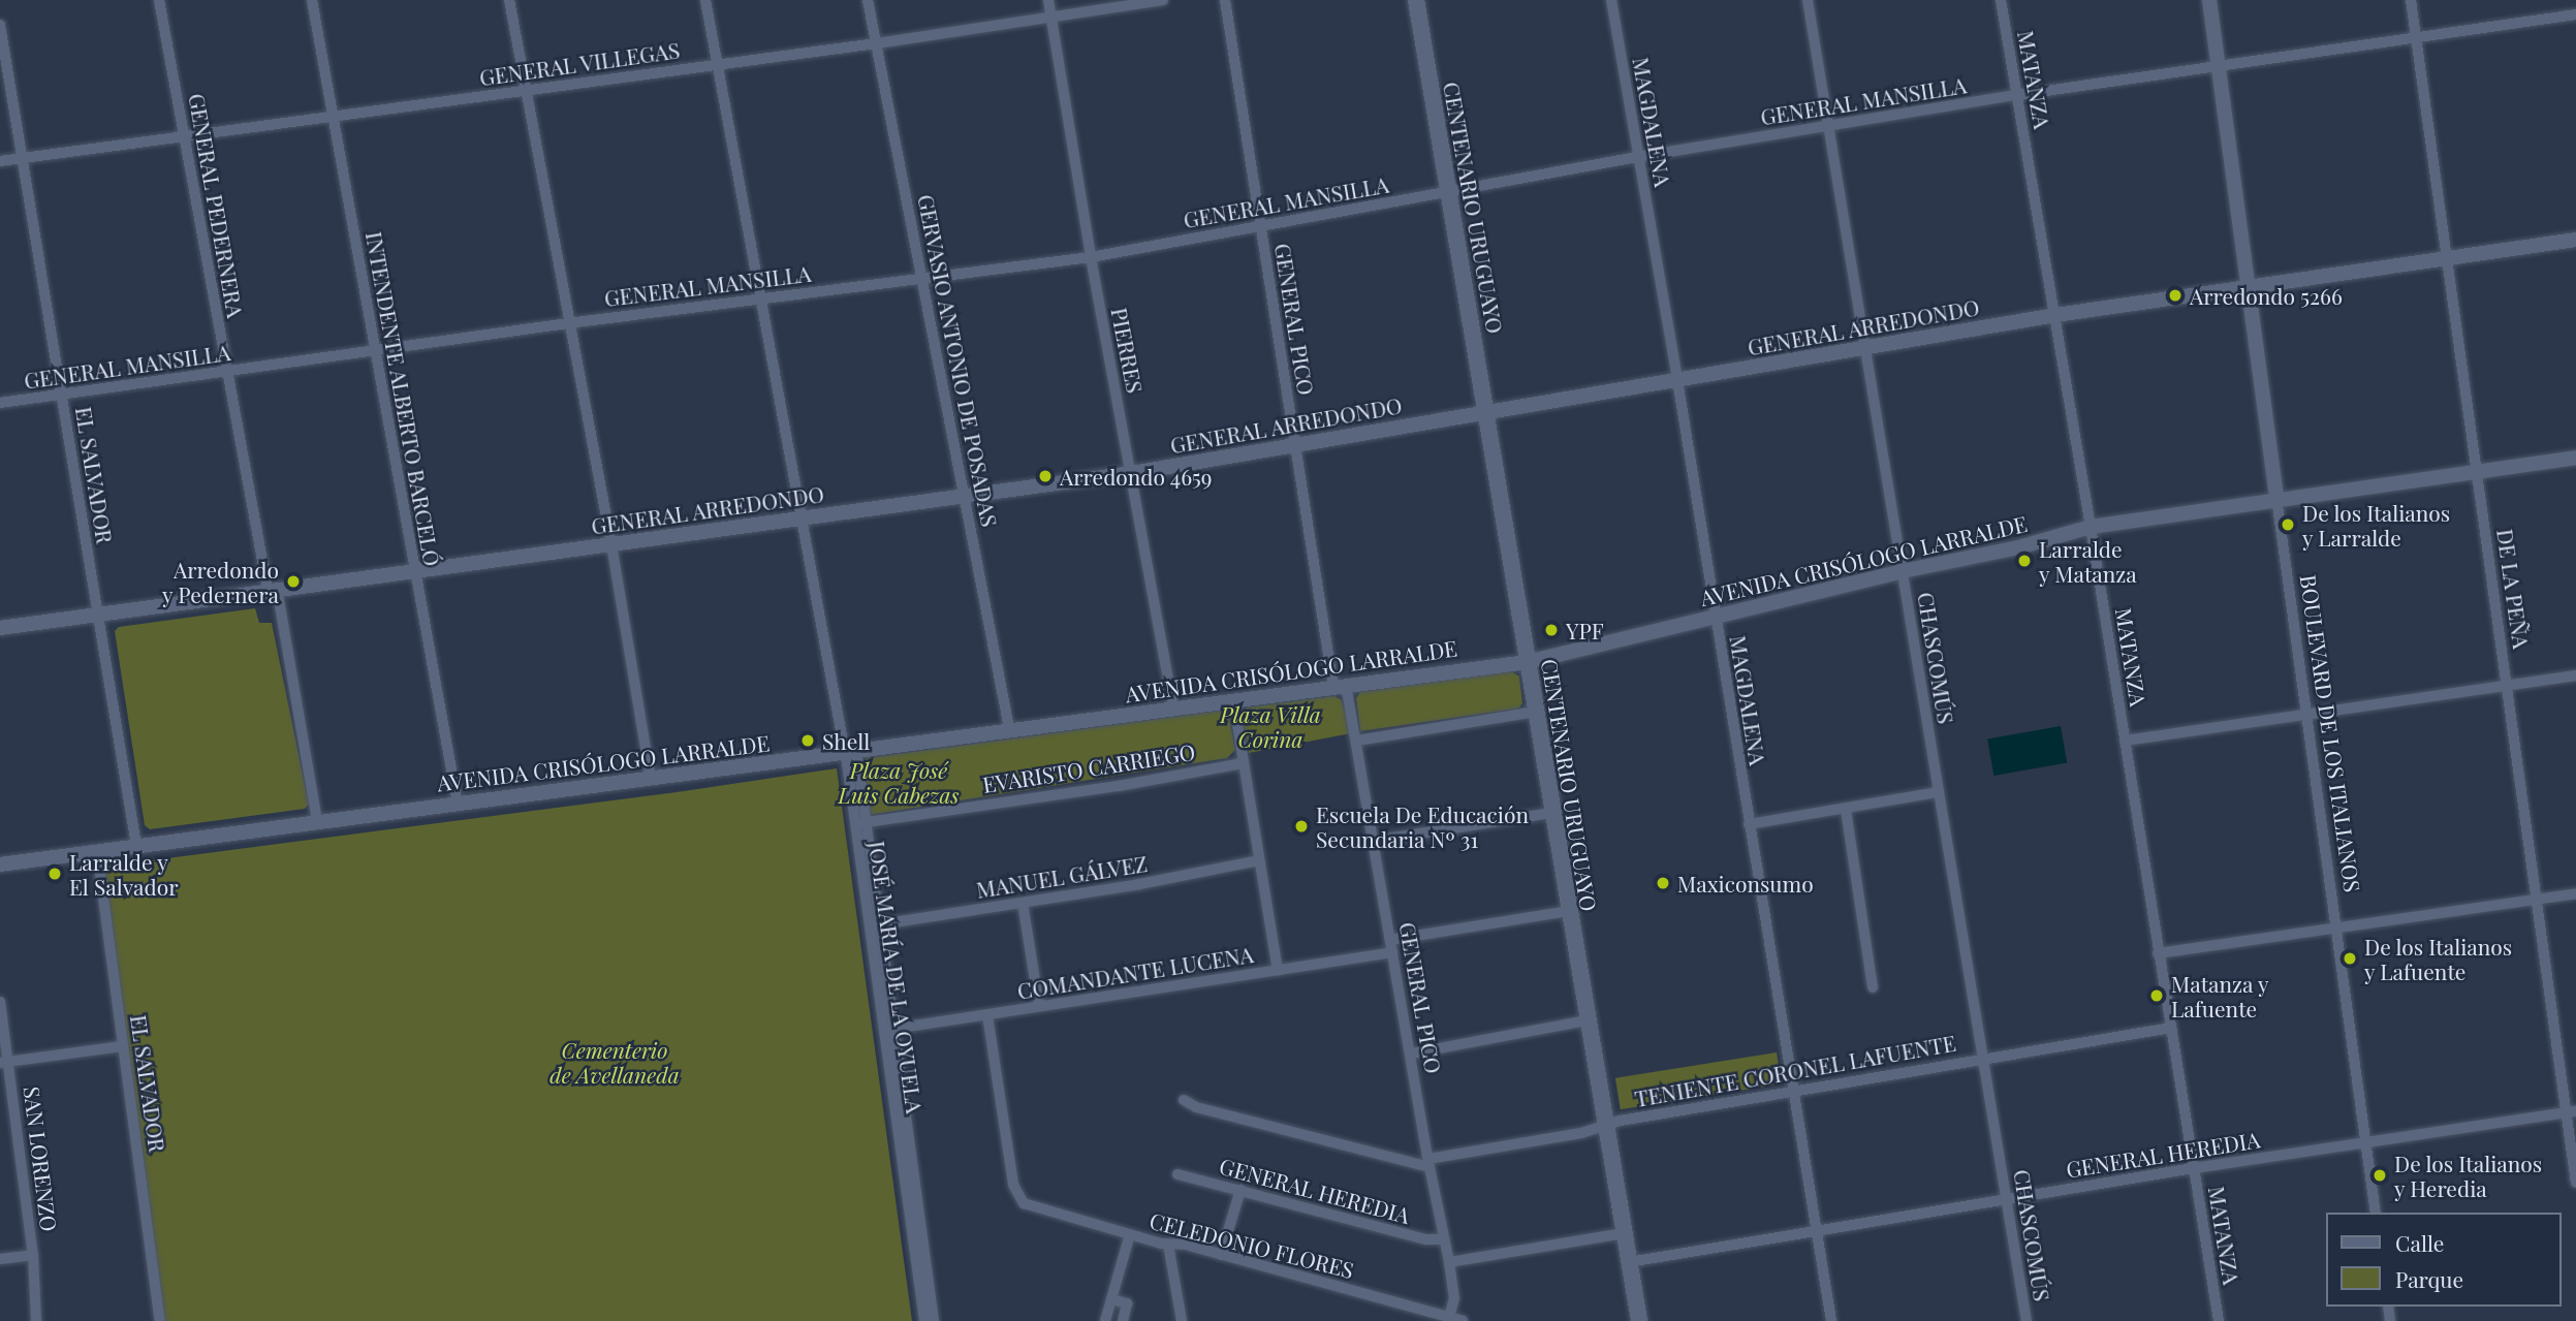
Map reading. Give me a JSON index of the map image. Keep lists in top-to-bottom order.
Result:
{
  "streets": {
    "main road": ["CENTENARIO URUGUAYO"],
    "street": [
      "GENERAL VILLEGAS",
      "MATANZA",
      "GENERAL MANSILLA",
      "MAGDALENA",
      "GENERAL PEDERNERA",
      "GENERAL PICO",
      "GENERAL ARREDONDO",
      "PIERRES",
      "GERVASIO ANTONIO DE POSADAS",
      "INTENDENTE ALBERTO BARCELÓ",
      "EL SALVADOR",
      "AVENIDA CRISÓLOGO LARRALDE",
      "DE LA PEÑA",
      "CHASCOMÚS",
      "BOULEVARD DE LOS ITALIANOS",
      "EVARISTO CARRIEGO",
      "MANUEL GÁLVEZ",
      "COMANDANTE LUCENA",
      "JOSÉ MARÍA DE LA OYUELA",
      "TENIENTE CORONEL LAFUENTE",
      "GENERAL HEREDIA",
      "SAN LORENZO",
      "CELEDONIO FLORES"
    ]
  },
  "crossings": [
    ["GENERAL VILLEGAS", "GENERAL PEDERNERA"],
    ["GENERAL VILLEGAS", "PIERRES"],
    ["GENERAL VILLEGAS", "GERVASIO ANTONIO DE POSADAS"],
    ["GENERAL VILLEGAS", "INTENDENTE ALBERTO BARCELÓ"],
    ["GENERAL VILLEGAS", "EL SALVADOR"],
    ["GENERAL VILLEGAS", "JOSÉ MARÍA DE LA OYUELA"],
    ["MATANZA", "GENERAL MANSILLA"],
    ["MATANZA", "GENERAL ARREDONDO"],
    ["MATANZA", "AVENIDA CRISÓLOGO LARRALDE"],
    ["MATANZA", "TENIENTE CORONEL LAFUENTE"],
    ["MATANZA", "GENERAL HEREDIA"],
    ["GENERAL MANSILLA", "MAGDALENA"],
    ["GENERAL MANSILLA", "GENERAL PEDERNERA"],
    ["GENERAL MANSILLA", "CENTENARIO URUGUAYO"],
    ["GENERAL MANSILLA", "GENERAL PICO"],
    ["GENERAL MANSILLA", "PIERRES"],
    ["GENERAL MANSILLA", "GERVASIO ANTONIO DE POSADAS"],
    ["GENERAL MANSILLA", "INTENDENTE ALBERTO BARCELÓ"],
    ["GENERAL MANSILLA", "EL SALVADOR"],
    ["GENERAL MANSILLA", "DE LA PEÑA"],
    ["GENERAL MANSILLA", "CHASCOMÚS"],
    ["GENERAL MANSILLA", "BOULEVARD DE LOS ITALIANOS"],
    ["GENERAL MANSILLA", "JOSÉ MARÍA DE LA OYUELA"],
    ["MAGDALENA", "GENERAL ARREDONDO"],
    ["MAGDALENA", "AVENIDA CRISÓLOGO LARRALDE"],
    ["MAGDALENA", "TENIENTE CORONEL LAFUENTE"],
    ["MAGDALENA", "GENERAL HEREDIA"],
    ["GENERAL PEDERNERA", "GENERAL ARREDONDO"],
    ["GENERAL PEDERNERA", "AVENIDA CRISÓLOGO LARRALDE"],
    ["CENTENARIO URUGUAYO", "GENERAL ARREDONDO"],
    ["CENTENARIO URUGUAYO", "AVENIDA CRISÓLOGO LARRALDE"],
    ["CENTENARIO URUGUAYO", "COMANDANTE LUCENA"],
    ["CENTENARIO URUGUAYO", "TENIENTE CORONEL LAFUENTE"],
    ["CENTENARIO URUGUAYO", "GENERAL HEREDIA"],
    ["GENERAL PICO", "GENERAL ARREDONDO"],
    ["GENERAL PICO", "AVENIDA CRISÓLOGO LARRALDE"],
    ["GENERAL PICO", "COMANDANTE LUCENA"],
    ["GENERAL PICO", "TENIENTE CORONEL LAFUENTE"],
    ["GENERAL PICO", "GENERAL HEREDIA"],
    ["GENERAL PICO", "CELEDONIO FLORES"],
    ["GENERAL ARREDONDO", "PIERRES"],
    ["GENERAL ARREDONDO", "GERVASIO ANTONIO DE POSADAS"],
    ["GENERAL ARREDONDO", "INTENDENTE ALBERTO BARCELÓ"],
    ["GENERAL ARREDONDO", "EL SALVADOR"],
    ["GENERAL ARREDONDO", "DE LA PEÑA"],
    ["GENERAL ARREDONDO", "CHASCOMÚS"],
    ["GENERAL ARREDONDO", "BOULEVARD DE LOS ITALIANOS"],
    ["GENERAL ARREDONDO", "JOSÉ MARÍA DE LA OYUELA"],
    ["PIERRES", "AVENIDA CRISÓLOGO LARRALDE"],
    ["GERVASIO ANTONIO DE POSADAS", "AVENIDA CRISÓLOGO LARRALDE"],
    ["INTENDENTE ALBERTO BARCELÓ", "AVENIDA CRISÓLOGO LARRALDE"],
    ["EL SALVADOR", "AVENIDA CRISÓLOGO LARRALDE"],
    ["AVENIDA CRISÓLOGO LARRALDE", "DE LA PEÑA"],
    ["AVENIDA CRISÓLOGO LARRALDE", "CHASCOMÚS"],
    ["AVENIDA CRISÓLOGO LARRALDE", "BOULEVARD DE LOS ITALIANOS"],
    ["AVENIDA CRISÓLOGO LARRALDE", "JOSÉ MARÍA DE LA OYUELA"],
    ["DE LA PEÑA", "GENERAL HEREDIA"],
    ["CHASCOMÚS", "TENIENTE CORONEL LAFUENTE"],
    ["CHASCOMÚS", "GENERAL HEREDIA"],
    ["BOULEVARD DE LOS ITALIANOS", "GENERAL HEREDIA"],
    ["EVARISTO CARRIEGO", "JOSÉ MARÍA DE LA OYUELA"],
    ["MANUEL GÁLVEZ", "JOSÉ MARÍA DE LA OYUELA"],
    ["COMANDANTE LUCENA", "JOSÉ MARÍA DE LA OYUELA"],
    ["COMANDANTE LUCENA", "CELEDONIO FLORES"]
  ],
  "parks": ["Plaza Villa Corina", "Plaza José Luis Cabezas", "Cementerio de Avellaneda"],
  "places": [
    "Arredondo 5266",
    "Arredondo 4659",
    "De los Italianos y Larralde",
    "Larralde y Matanza",
    "Arredondo y Pedernera",
    "YPF",
    "Shell",
    "Escuela De Educación Secundaria Nº 31",
    "Larralde y El Salvador",
    "Maxiconsumo",
    "De los Italianos y Lafuente",
    "Matanza y Lafuente",
    "De los Italianos y Heredia"
  ],
  "legend": ["Calle", "Parque"]
}
